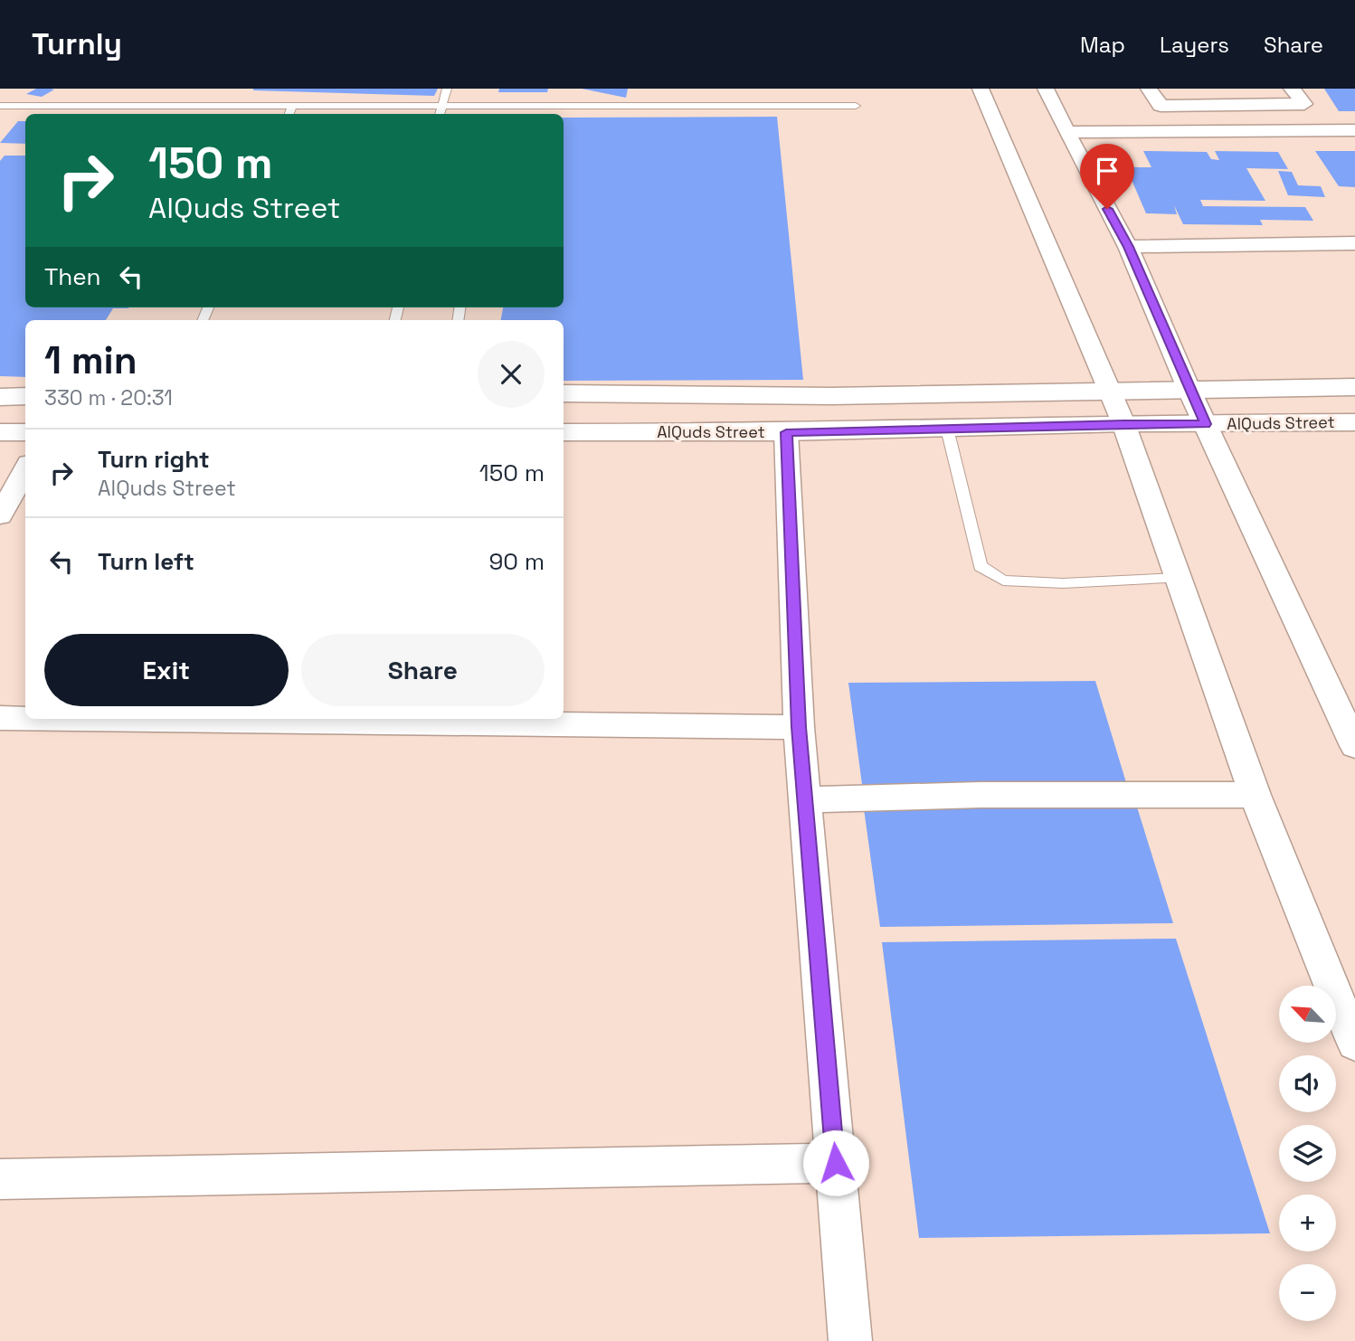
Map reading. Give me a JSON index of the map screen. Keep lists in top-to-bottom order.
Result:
{
  "streets": {
    "street": ["AlQuds Street"]
  },
  "north": "top left",
  "page": {
    "header": "Turnly",
    "nav": ["Map", "Layers", "Share"],
    "turn": ["150 m", "AlQuds Street"],
    "then": "Then",
    "heading": ["1 min", "330 m · 20:31"],
    "list": [
      {
        "name": "Turn right",
        "note": "AlQuds Street",
        "value": "150 m"
      },
      {
        "name": "Turn left",
        "value": "90 m"
      }
    ],
    "buttons": ["Exit", "Share"],
    "map_buttons": ["+", "−"]
  }
}
